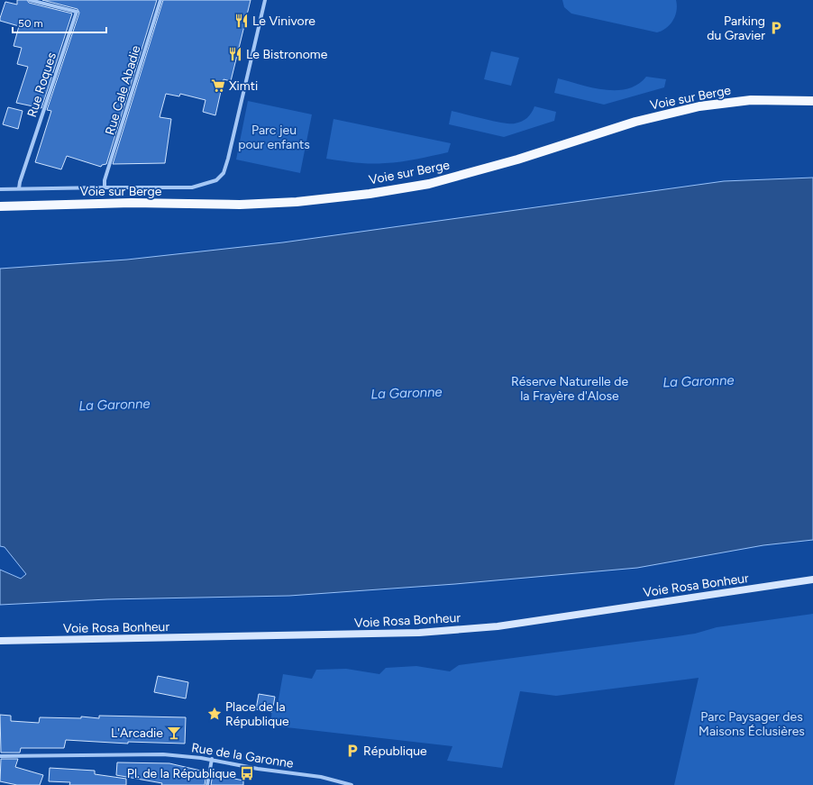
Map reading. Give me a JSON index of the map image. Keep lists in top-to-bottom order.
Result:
{
  "streets": {
    "main road": ["Voie sur Berge"],
    "street": [
      "Rue Roques",
      "Rue Cale Abadie",
      "Voie Rosa Bonheur",
      "Rue de la Garonne"
    ]
  },
  "water": ["La Garonne"],
  "parks": ["Parc jeu pour enfants", "Réserve Naturelle de la Frayère d'Alose", "Parc Paysager des Maisons Éclusières"],
  "places": {
    "restaurant": ["Le Vinivore", "Le Bistronome"],
    "parking": ["Parking du Gravier", "République"],
    "supermarket": ["Ximti"],
    "place": ["Place de la République"],
    "bar": ["L'Arcadie"],
    "bus stop": ["Pl. de la République"]
  },
  "scale_bar": "50 m"
}
